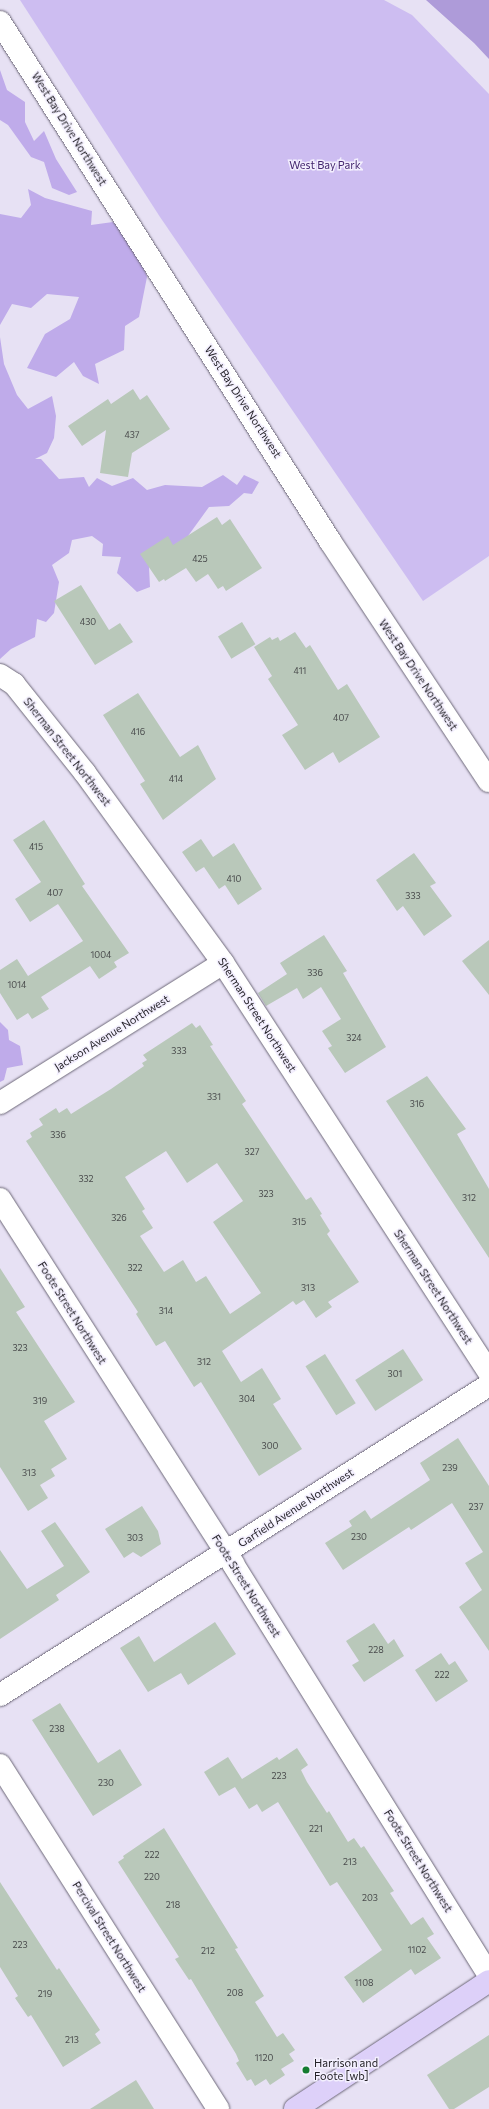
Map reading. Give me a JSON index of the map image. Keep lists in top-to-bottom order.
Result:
{
  "streets": {
    "street": [
      "West Bay Drive Northwest",
      "Sherman Street Northwest",
      "Jackson Avenue Northwest",
      "Foote Street Northwest",
      "Garfield Avenue Northwest",
      "Percival Street Northwest"
    ]
  },
  "crossings": [
    ["Sherman Street Northwest", "Jackson Avenue Northwest"],
    ["Foote Street Northwest", "Garfield Avenue Northwest"]
  ],
  "parks": ["West Bay Park"],
  "places": ["Harrison and Foote [wb]"],
  "house_numbers": [
    "437",
    "425",
    "430",
    "411",
    "407",
    "416",
    "414",
    "415",
    "410",
    "407",
    "333",
    "1004",
    "336",
    "1014",
    "324",
    "333",
    "331",
    "316",
    "336",
    "327",
    "332",
    "323",
    "312",
    "326",
    "315",
    "322",
    "313",
    "314",
    "323",
    "312",
    "301",
    "304",
    "319",
    "300",
    "239",
    "313",
    "237",
    "230",
    "303",
    "228",
    "222",
    "238",
    "223",
    "230",
    "221",
    "222",
    "213",
    "220",
    "203",
    "218",
    "223",
    "1102",
    "212",
    "1108",
    "208",
    "219",
    "213",
    "1120"
  ]
}
